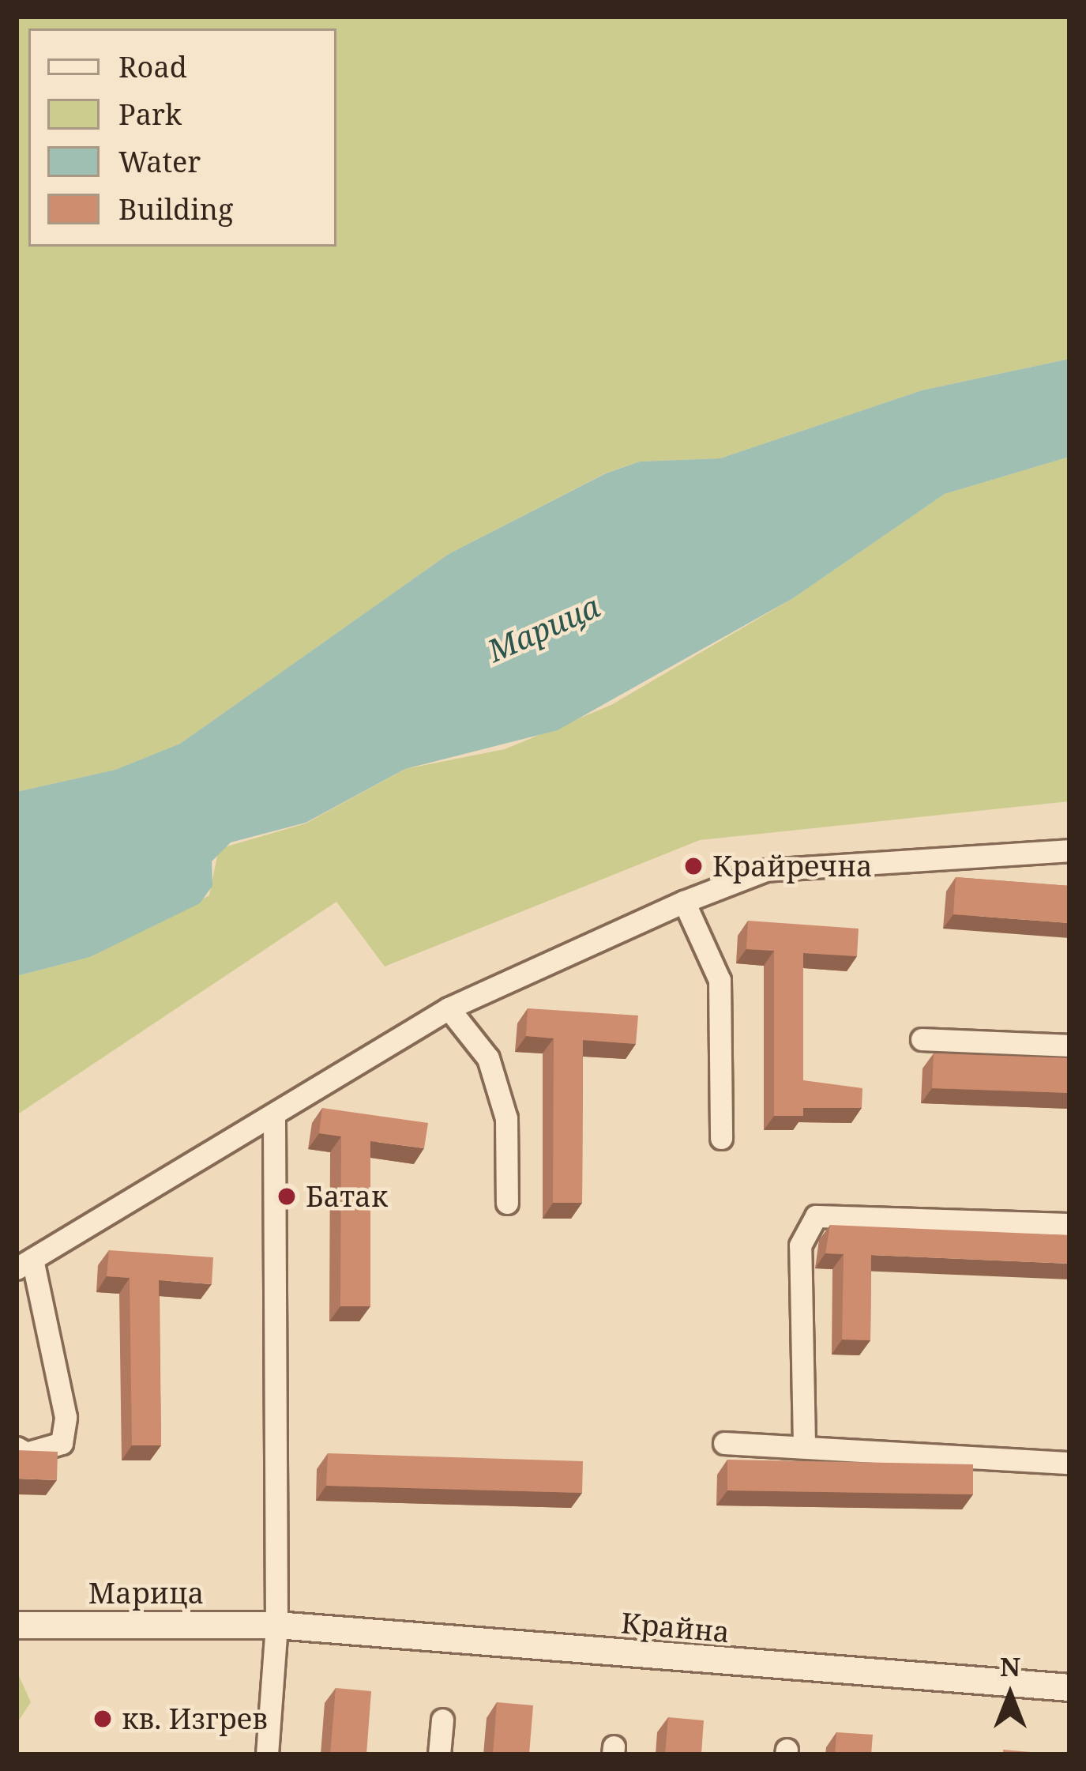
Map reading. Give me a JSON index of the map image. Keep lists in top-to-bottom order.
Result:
{
  "streets": {
    "street": ["Марица", "Крайна"]
  },
  "crossings": [
    ["Марица", "Крайна"]
  ],
  "water": ["Марица"],
  "places": ["Крайречна", "Батак", "кв. Изгрев"],
  "legend": [
    "Road",
    "Park",
    "Water",
    "Building"
  ],
  "north": "top"
}
